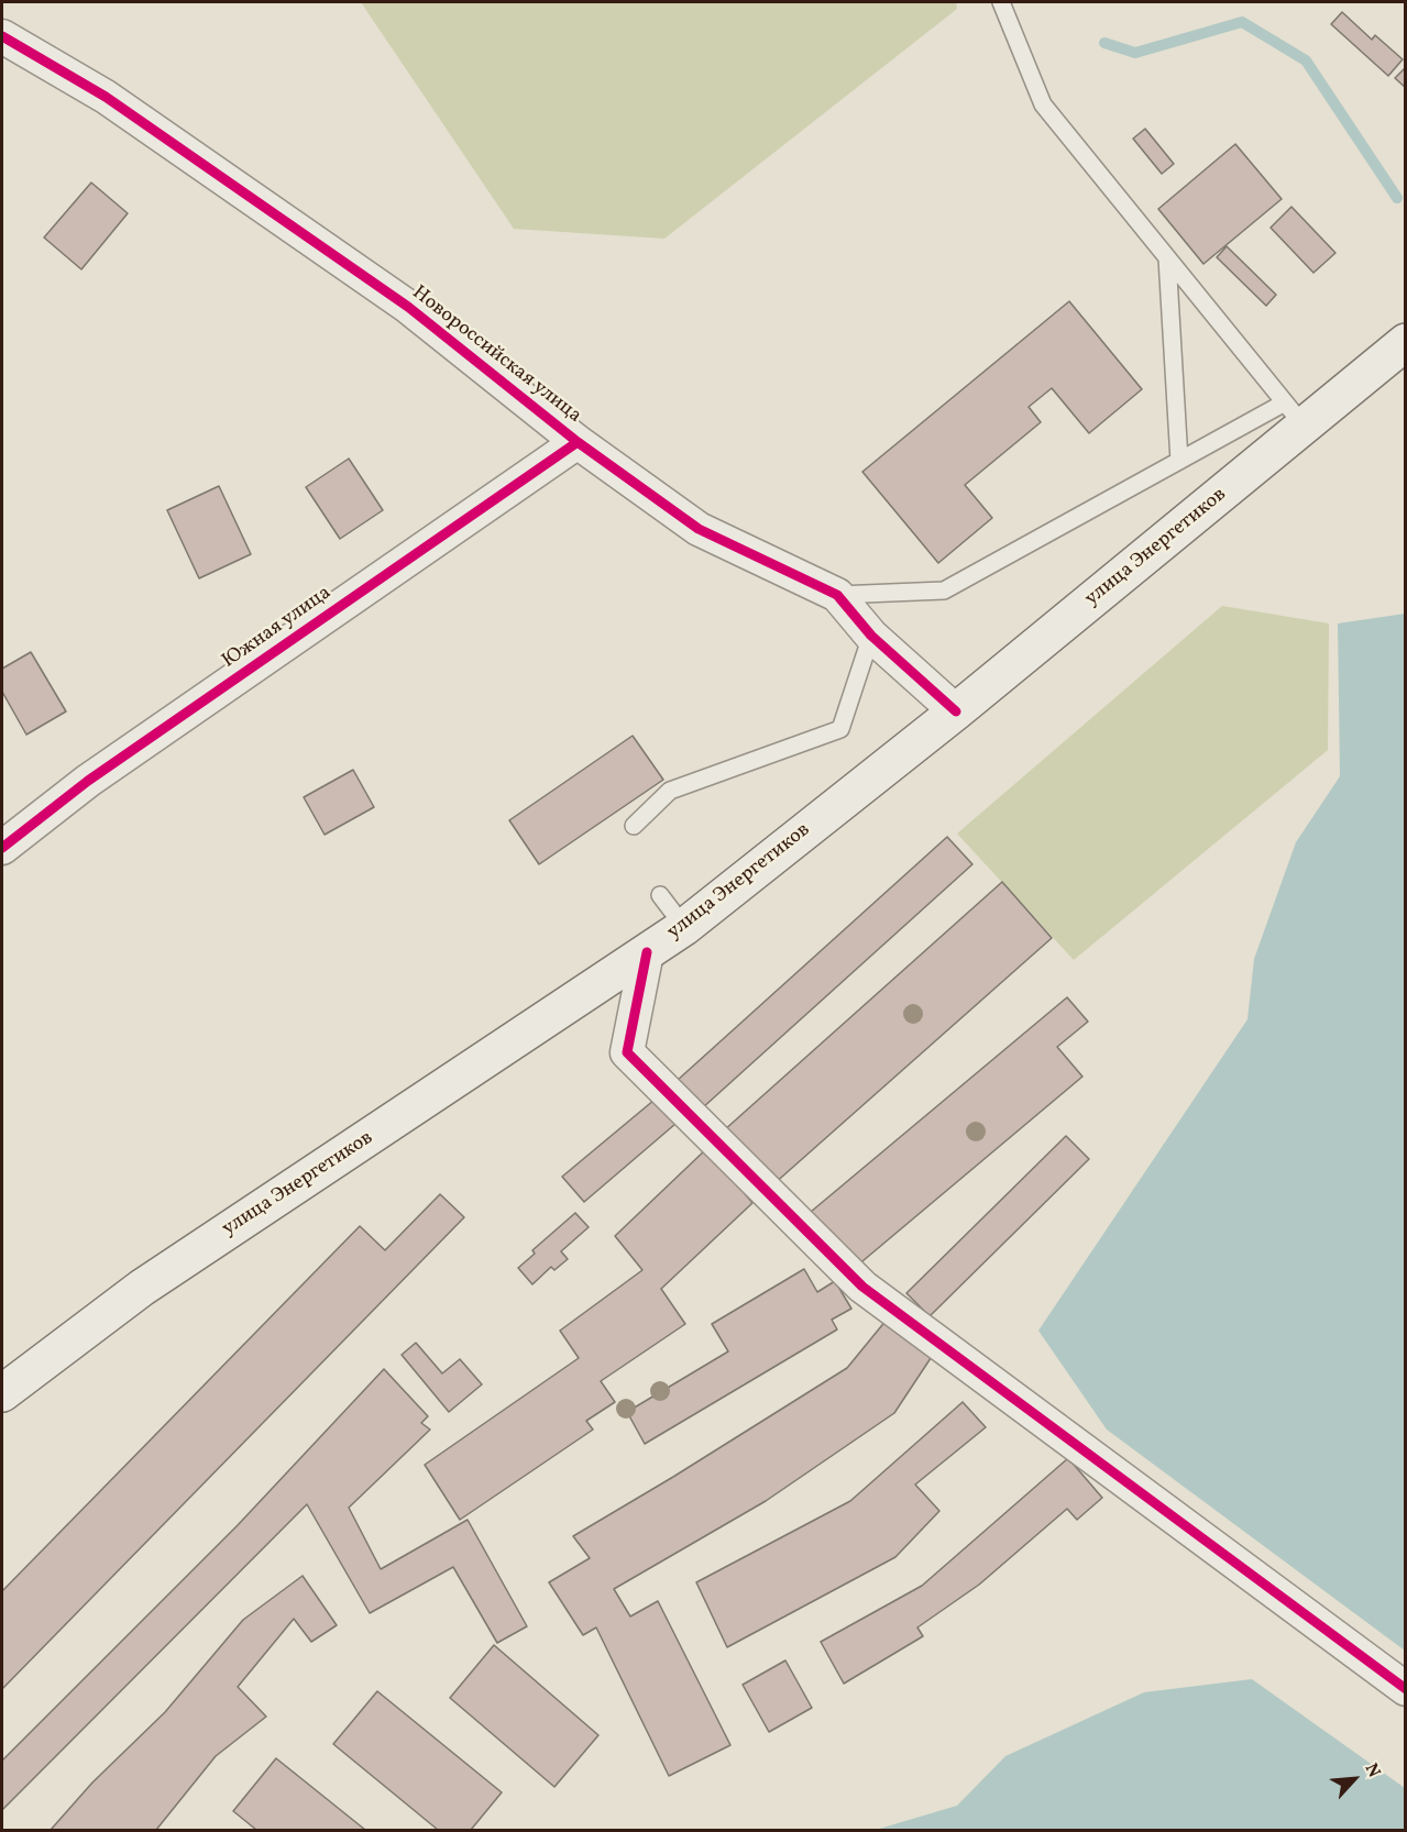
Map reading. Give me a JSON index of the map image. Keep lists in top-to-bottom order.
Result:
{
  "streets": {
    "main road": ["улица Энергетиков"],
    "street": ["Новороссийская улица", "Южная улица"]
  },
  "crossings": [
    ["Новороссийская улица", "улица Энергетиков"],
    ["Новороссийская улица", "Южная улица"]
  ],
  "north": "top right"
}
